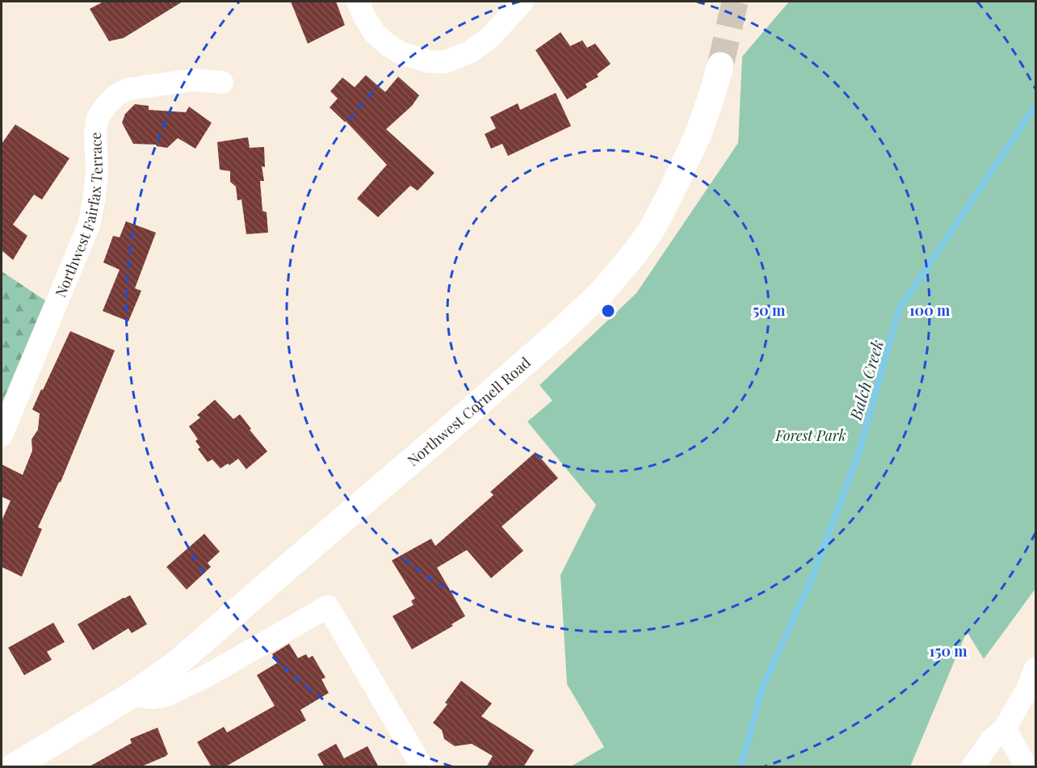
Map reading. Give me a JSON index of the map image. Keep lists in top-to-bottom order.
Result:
{
  "streets": {
    "main road": ["Northwest Cornell Road"],
    "street": ["Northwest Fairfax Terrace"]
  },
  "water": ["Balch Creek"],
  "parks": ["Forest Park"],
  "rings": ["50 m", "100 m", "150 m"]
}
